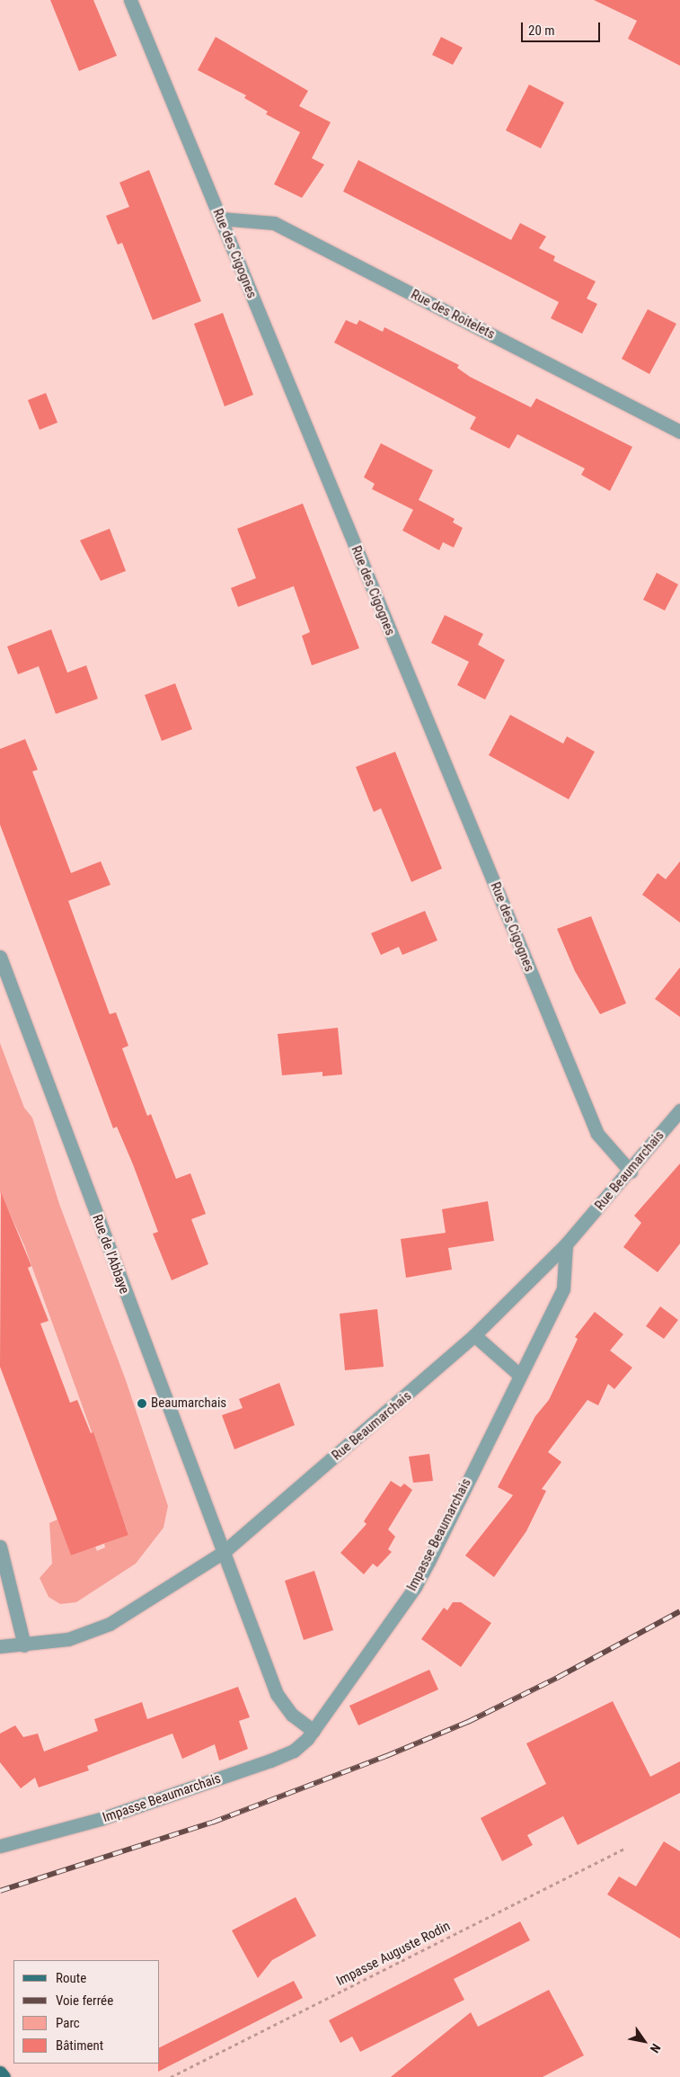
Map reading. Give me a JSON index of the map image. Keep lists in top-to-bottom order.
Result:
{
  "streets": {
    "street": [
      "Rue des Cigognes",
      "Rue des Roitelets",
      "Rue Beaumarchais",
      "Rue de l'Abbaye",
      "Impasse Beaumarchais"
    ],
    "path": ["Impasse Auguste Rodin"]
  },
  "crossings": [
    ["Rue des Cigognes", "Rue des Roitelets"],
    ["Rue des Cigognes", "Rue Beaumarchais"],
    ["Rue Beaumarchais", "Rue de l'Abbaye"],
    ["Rue Beaumarchais", "Impasse Beaumarchais"]
  ],
  "places": ["Beaumarchais"],
  "legend": [
    "Route",
    "Voie ferrée",
    "Parc",
    "Bâtiment"
  ],
  "scale_bar": "20 m",
  "north": "bottom right"
}
